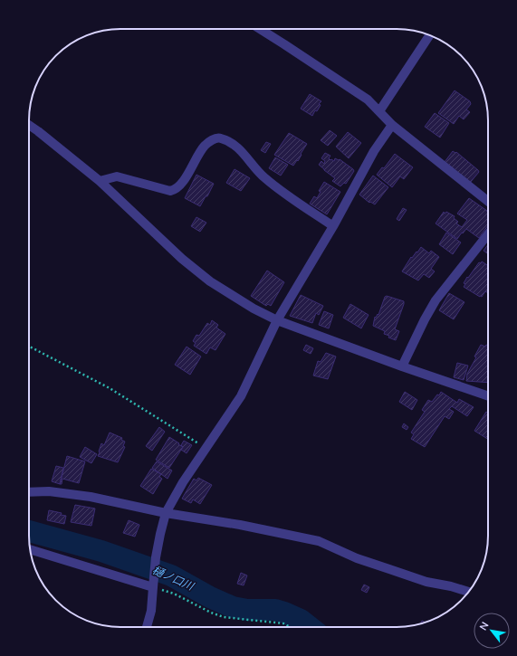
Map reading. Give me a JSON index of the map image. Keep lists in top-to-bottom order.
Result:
{
  "water": ["樋ノ口川"],
  "north": "top left"
}
